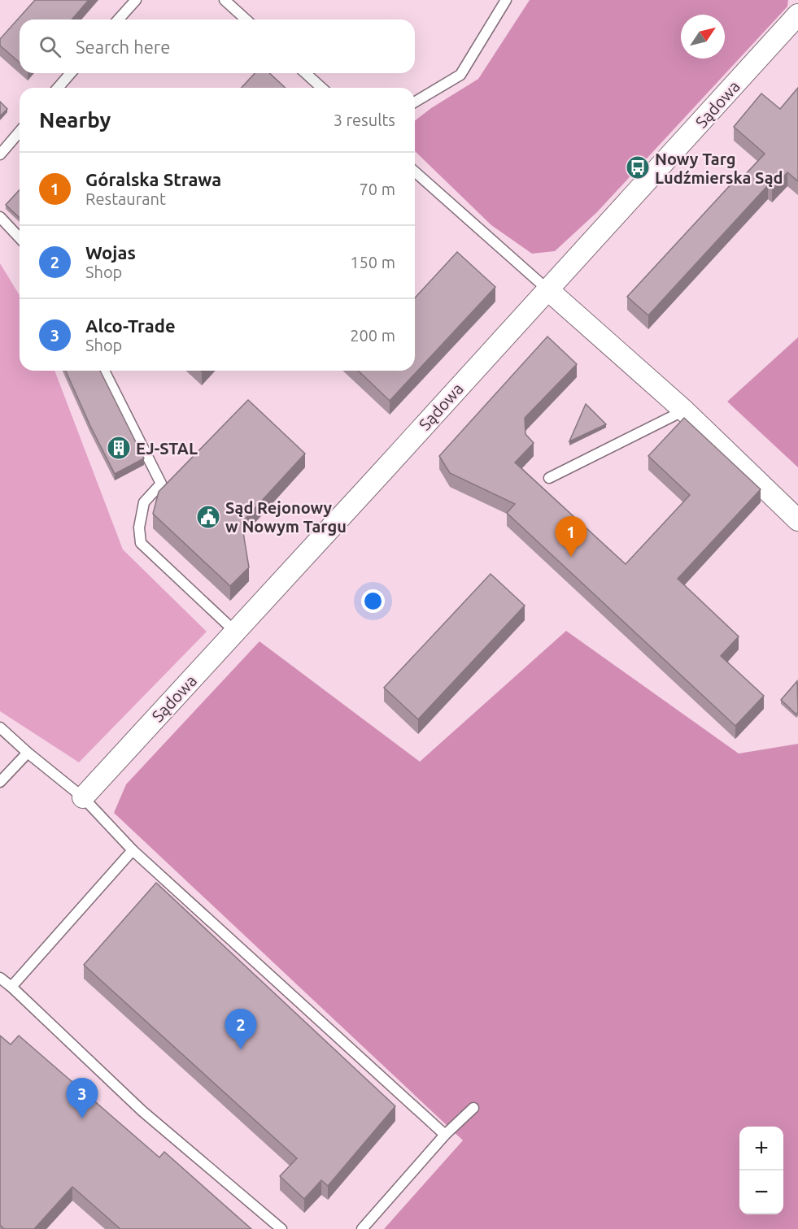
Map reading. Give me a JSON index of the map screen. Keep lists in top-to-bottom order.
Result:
{
  "streets": {
    "street": ["Sądowa"]
  },
  "places": {
    "bus stop": ["Nowy Targ Ludźmierska Sąd"],
    "building": ["EJ-STAL"],
    "public building": ["Sąd Rejonowy w Nowym Targu"]
  },
  "north": "top right",
  "page": {
    "search": "Search here",
    "heading": ["Nearby", "3 results"],
    "list": [
      {
        "mark": "1",
        "name": "Góralska Strawa",
        "note": "Restaurant",
        "value": "70 m"
      },
      {
        "mark": "2",
        "name": "Wojas",
        "note": "Shop",
        "value": "150 m"
      },
      {
        "mark": "3",
        "name": "Alco-Trade",
        "note": "Shop",
        "value": "200 m"
      }
    ],
    "pins": ["1", "2", "3"],
    "map_buttons": ["+", "−"]
  }
}
